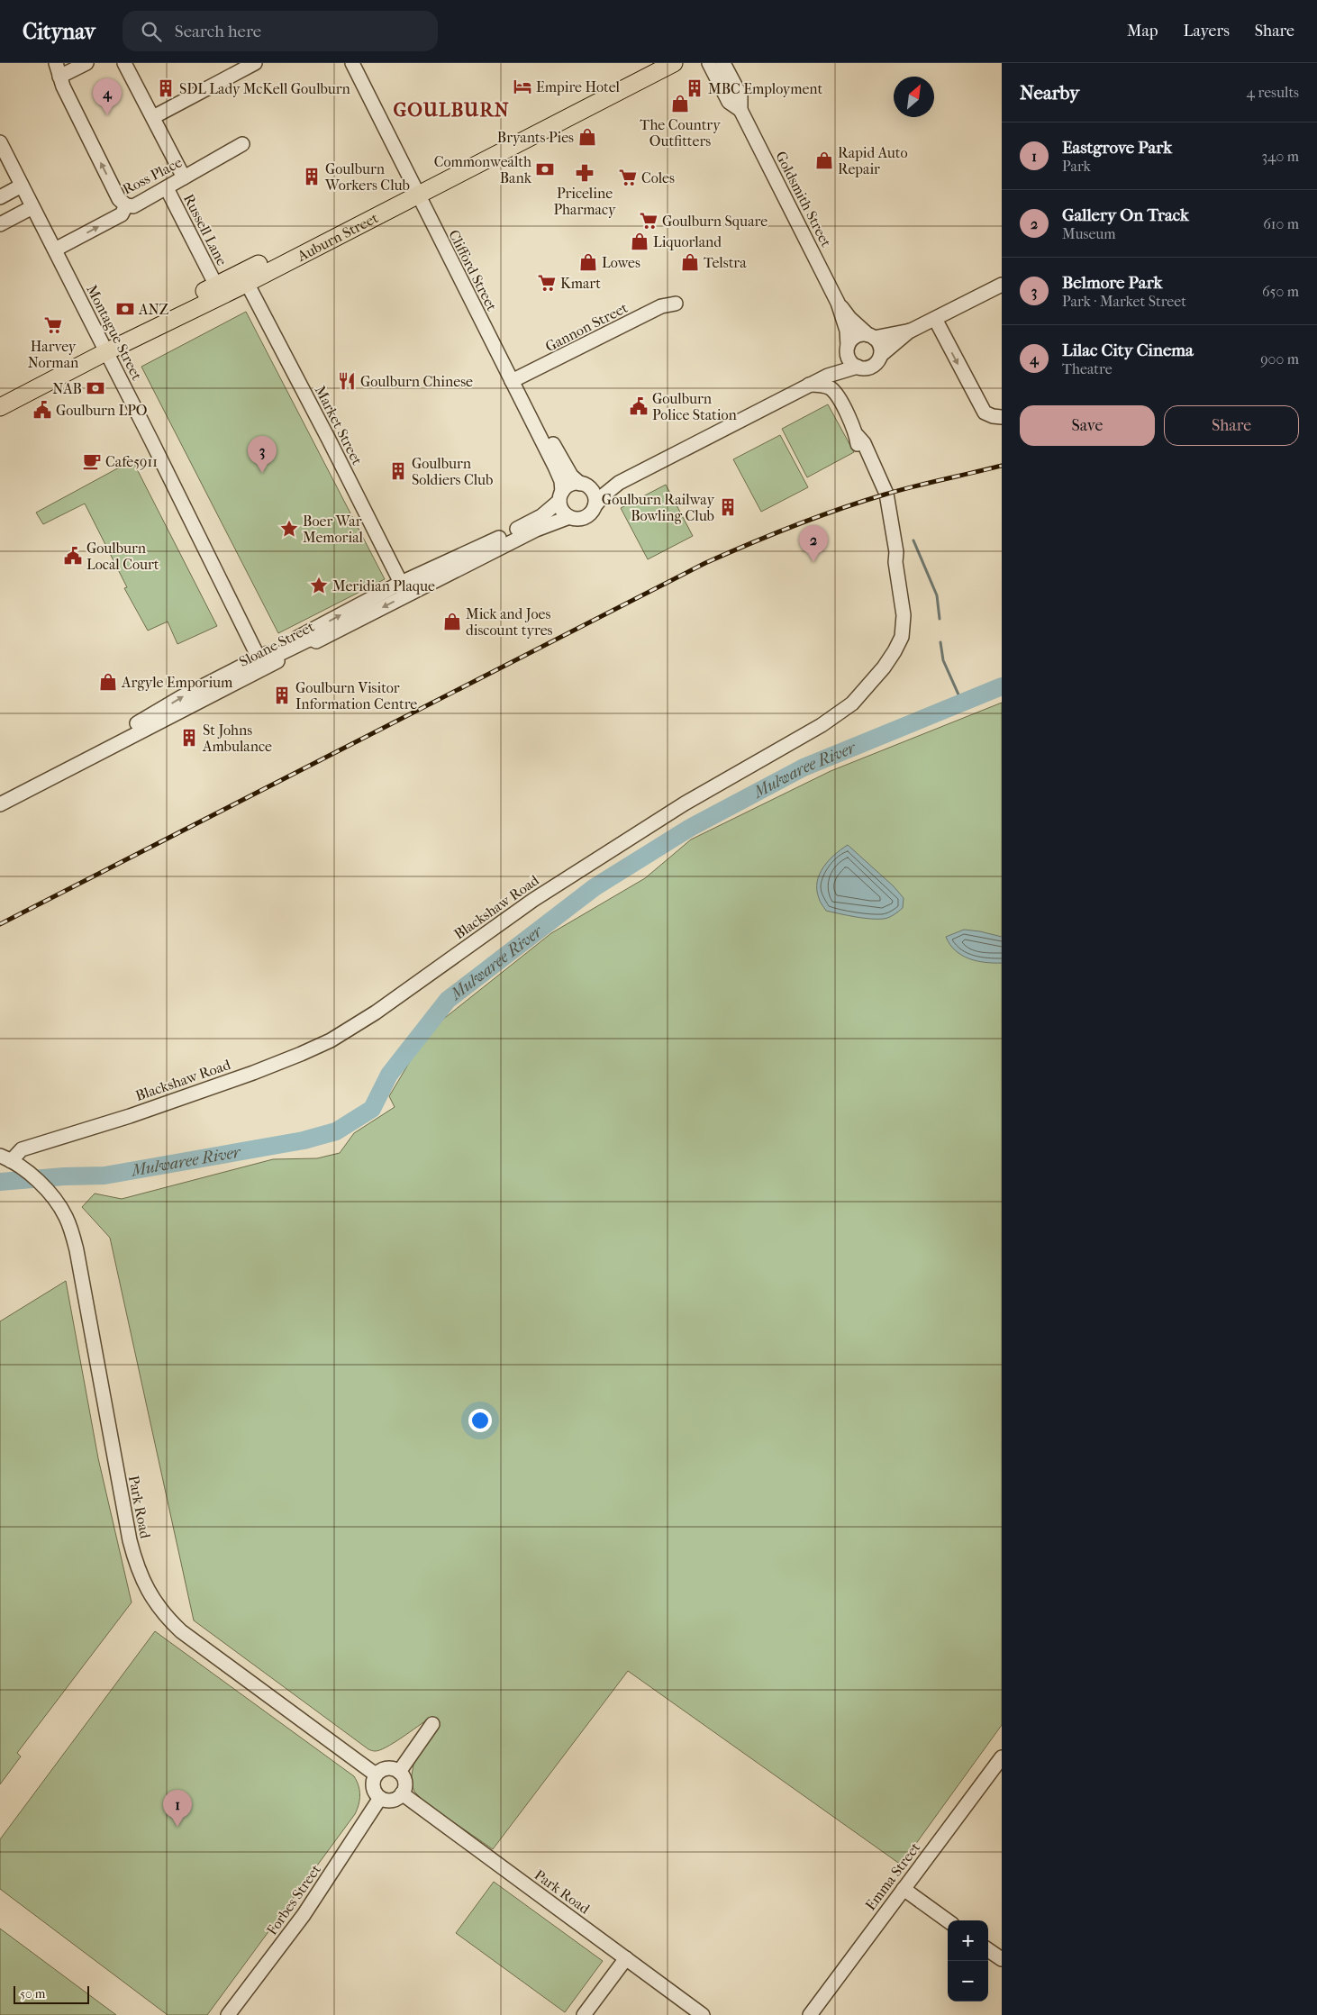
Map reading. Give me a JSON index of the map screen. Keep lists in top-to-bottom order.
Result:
{
  "streets": {
    "main road": ["Auburn Street"],
    "street": [
      "Ross Place",
      "Goldsmith Street",
      "Russell Lane",
      "Clifford Street",
      "Gannon Street",
      "Montague Street",
      "Market Street",
      "Sloane Street",
      "Blackshaw Road",
      "Park Road",
      "Emma Street",
      "Forbes Street"
    ]
  },
  "crossings": [
    ["Ross Place", "Russell Lane"],
    ["Ross Place", "Montague Street"],
    ["Russell Lane", "Auburn Street"],
    ["Auburn Street", "Clifford Street"],
    ["Auburn Street", "Montague Street"],
    ["Auburn Street", "Market Street"],
    ["Clifford Street", "Gannon Street"],
    ["Clifford Street", "Sloane Street"],
    ["Montague Street", "Sloane Street"],
    ["Market Street", "Sloane Street"],
    ["Blackshaw Road", "Park Road"],
    ["Park Road", "Forbes Street"]
  ],
  "one_way": ["Ross Place"],
  "districts": ["GOULBURN"],
  "water": ["Mulwaree River"],
  "places": {
    "hotel": ["Empire Hotel"],
    "building": [
      "SDL Lady McKell Goulburn",
      "MBC Employment",
      "Goulburn Workers Club",
      "Goulburn Soldiers Club",
      "Goulburn Railway Bowling Club",
      "Goulburn Visitor Information Centre",
      "St Johns Ambulance"
    ],
    "shop": [
      "The Country Outfitters",
      "Bryants Pies",
      "Rapid Auto Repair",
      "Liquorland",
      "Lowes",
      "Telstra",
      "Mick and Joes discount tyres",
      "Argyle Emporium"
    ],
    "bank": ["Commonwealth Bank", "ANZ", "NAB"],
    "pharmacy": ["Priceline Pharmacy"],
    "supermarket": [
      "Coles",
      "Goulburn Square",
      "Kmart",
      "Harvey Norman"
    ],
    "restaurant": ["Goulburn Chinese"],
    "public building": ["Goulburn Police Station", "Goulburn LPO", "Goulburn Local Court"],
    "cafe": ["Cafe5911"],
    "place": ["Boer War Memorial", "Meridian Plaque"]
  },
  "scale_bar": "50 m",
  "north": "top right",
  "page": {
    "header": "Citynav",
    "search": "Search here",
    "nav": ["Map", "Layers", "Share"],
    "heading": ["Nearby", "4 results"],
    "pins": [
      "4",
      "3",
      "2",
      "1"
    ],
    "list": [
      {
        "mark": "1",
        "name": "Eastgrove Park",
        "note": "Park",
        "value": "340 m"
      },
      {
        "mark": "2",
        "name": "Gallery On Track",
        "note": "Museum",
        "value": "610 m"
      },
      {
        "mark": "3",
        "name": "Belmore Park",
        "note": "Park · Market Street",
        "value": "650 m"
      },
      {
        "mark": "4",
        "name": "Lilac City Cinema",
        "note": "Theatre",
        "value": "900 m"
      }
    ],
    "buttons": ["Save", "Share"],
    "map_buttons": ["+", "−"],
    "scale": "50 m"
  }
}
